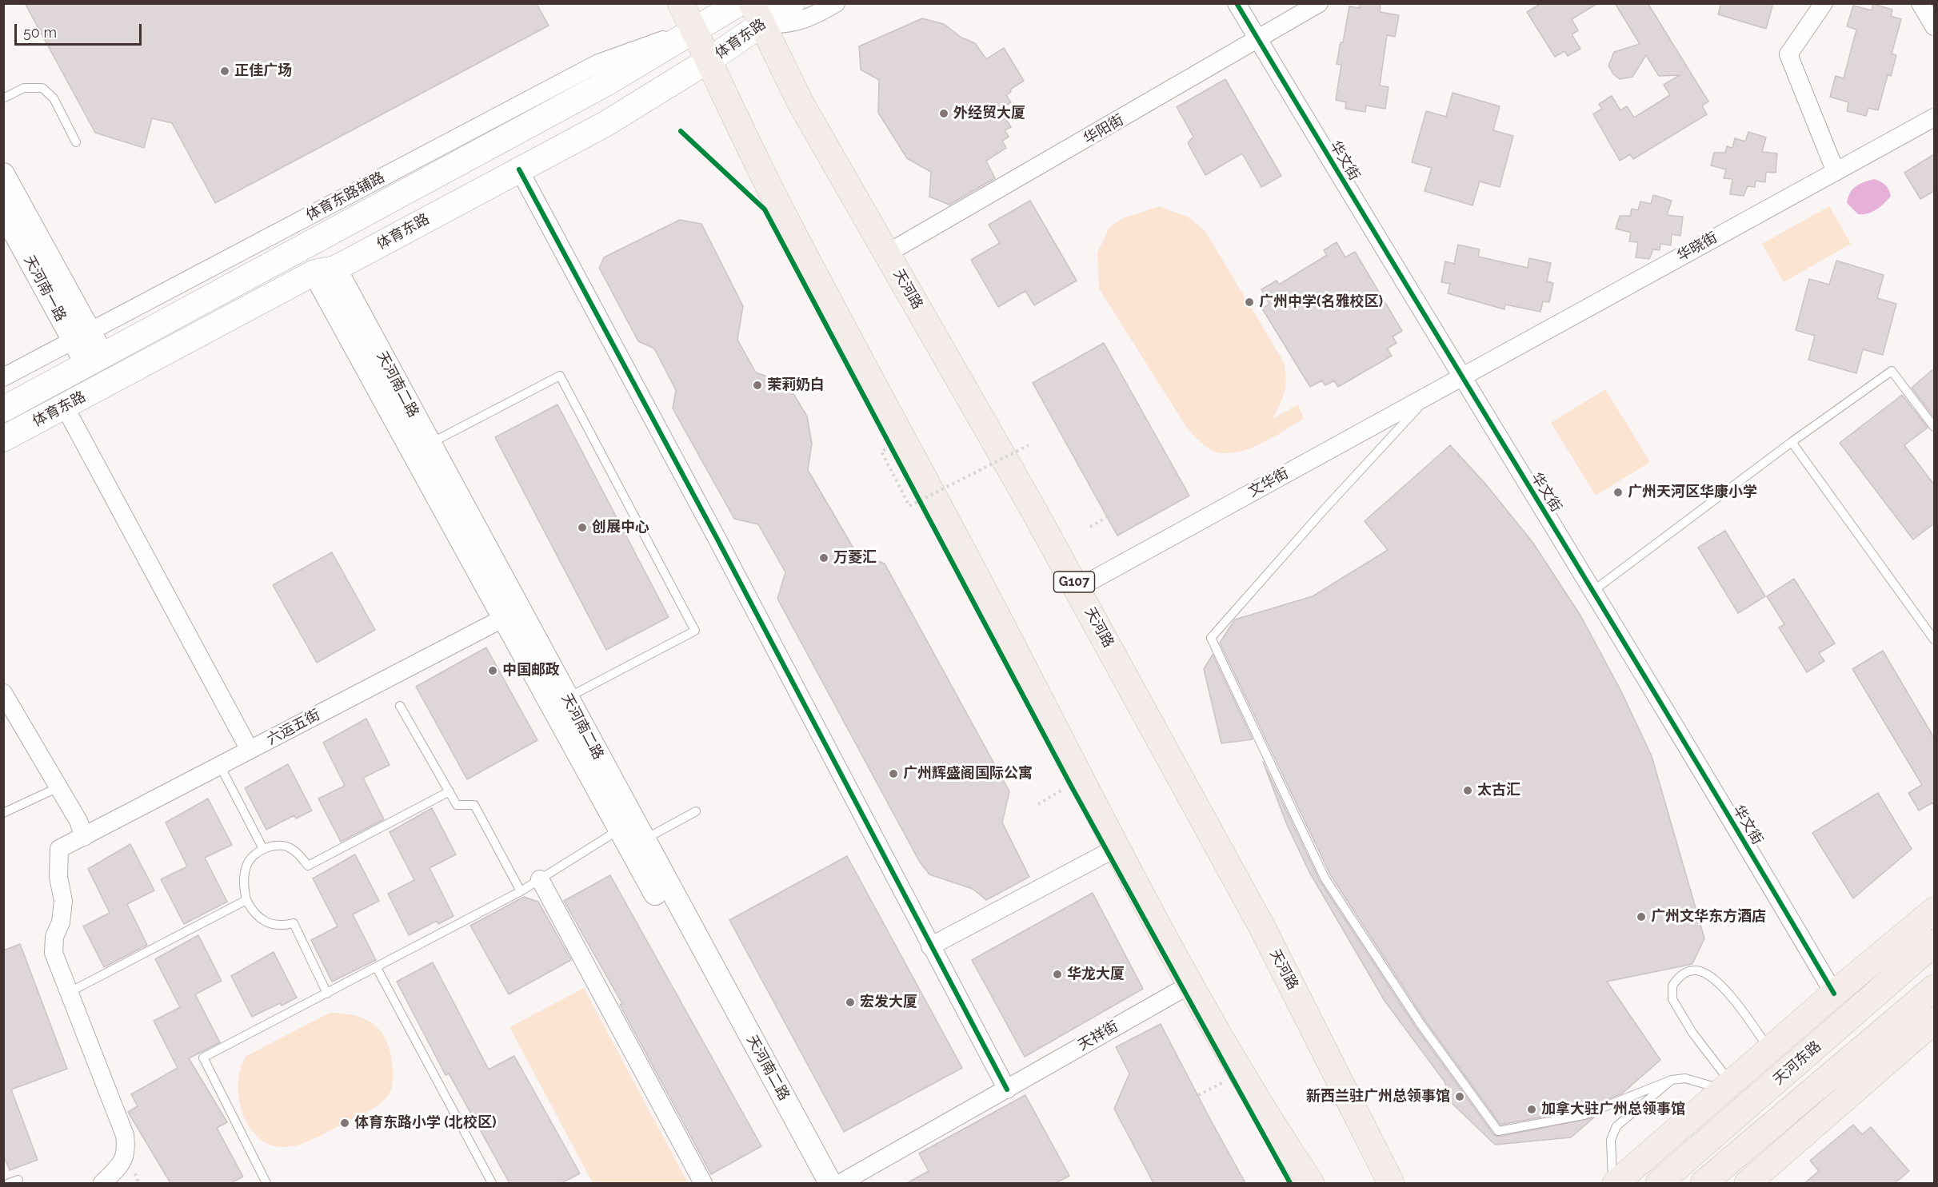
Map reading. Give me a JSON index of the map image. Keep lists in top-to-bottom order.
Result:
{
  "streets": {
    "highway": ["天河路", "G107", "天河东路"],
    "main road": ["体育东路"],
    "street": [
      "华阳街",
      "华文街",
      "体育东路辅路",
      "华晓街",
      "天河南一路",
      "天河南二路",
      "文华街",
      "六运五街",
      "天祥街"
    ]
  },
  "crossings": [
    ["体育东路", "体育东路辅路"],
    ["体育东路", "天河路"],
    ["体育东路", "天河南二路"],
    ["华阳街", "华文街"],
    ["华阳街", "天河路"],
    ["华文街", "华晓街"],
    ["华文街", "文华街"],
    ["体育东路辅路", "天河南一路"],
    ["华晓街", "文华街"],
    ["天河路", "文华街"],
    ["天河南二路", "六运五街"]
  ],
  "places": [
    "正佳广场",
    "外经贸大厦",
    "广州中学(名雅校区)",
    "茉莉奶白",
    "广州天河区华康小学",
    "创展中心",
    "万菱汇",
    "中国邮政",
    "广州辉盛阁国际公寓",
    "太古汇",
    "广州文华东方酒店",
    "华龙大厦",
    "宏发大厦",
    "新西兰驻广州总领事馆",
    "加拿大驻广州总领事馆",
    "体育东路小学 (北校区)"
  ],
  "scale_bar": "50 m"
}
